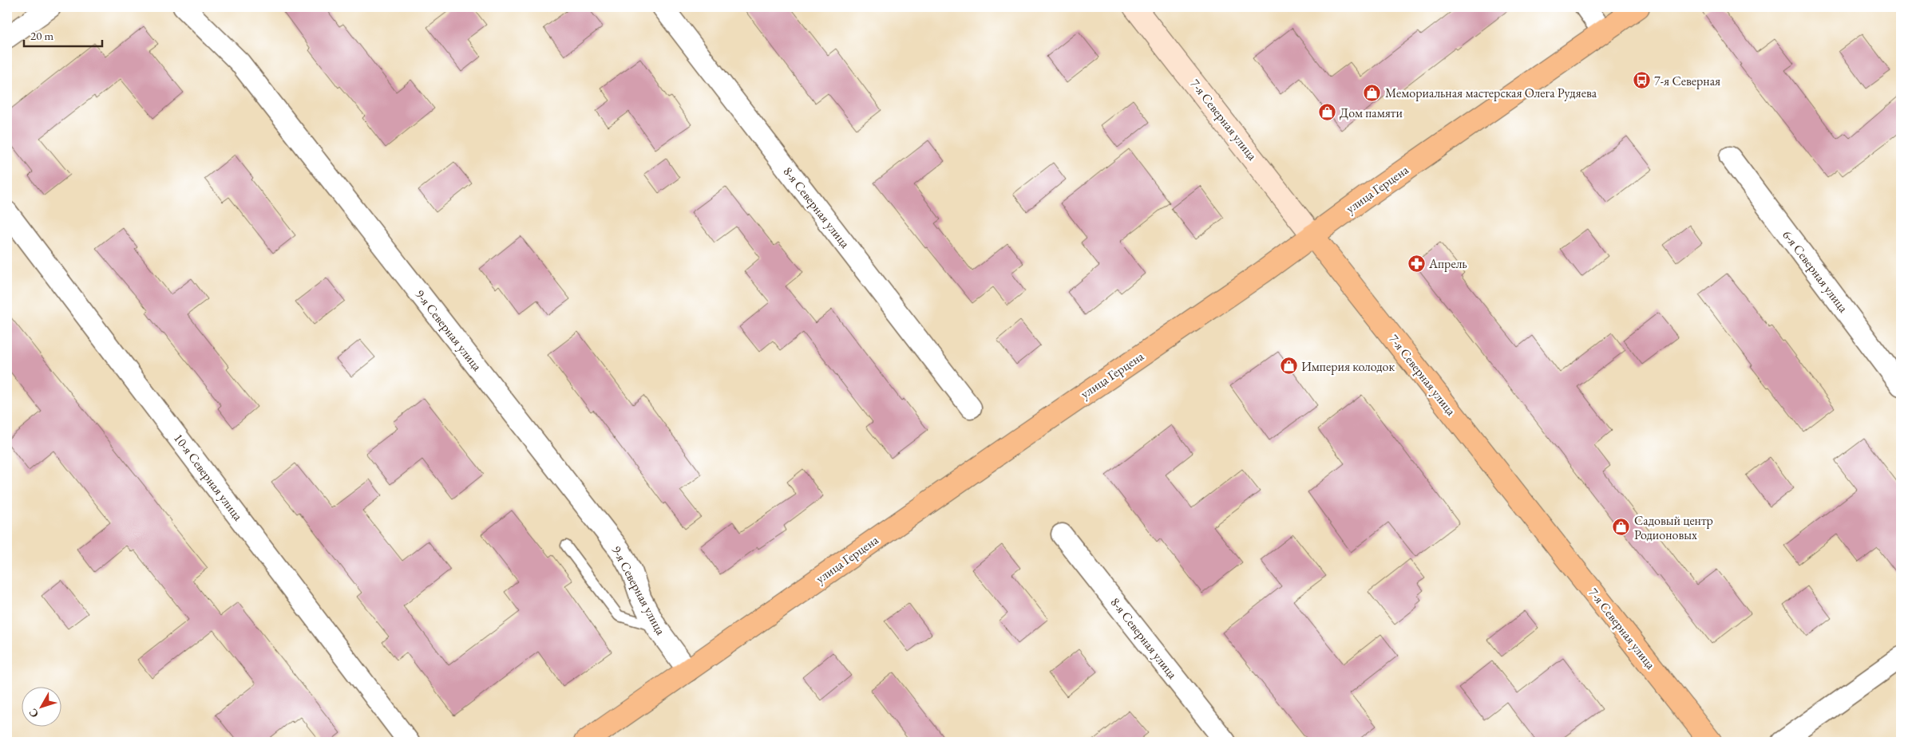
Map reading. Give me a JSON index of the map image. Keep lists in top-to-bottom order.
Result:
{
  "streets": {
    "main road": ["7-я Северная улица", "улица Герцена"],
    "street": [
      "8-я Северная улица",
      "6-я Северная улица",
      "9-я Северная улица",
      "10-я Северная улица"
    ]
  },
  "crossings": [
    ["7-я Северная улица", "улица Герцена"],
    ["улица Герцена", "9-я Северная улица"]
  ],
  "places": {
    "bus stop": ["7-я Северная"],
    "shop": [
      "Мемориальная мастерская Олега Рудяева",
      "Дом памяти",
      "Империя колодок",
      "Садовый центр Родионовых"
    ],
    "pharmacy": ["Апрель"]
  },
  "scale_bar": "20 m",
  "north": "bottom left"
}
